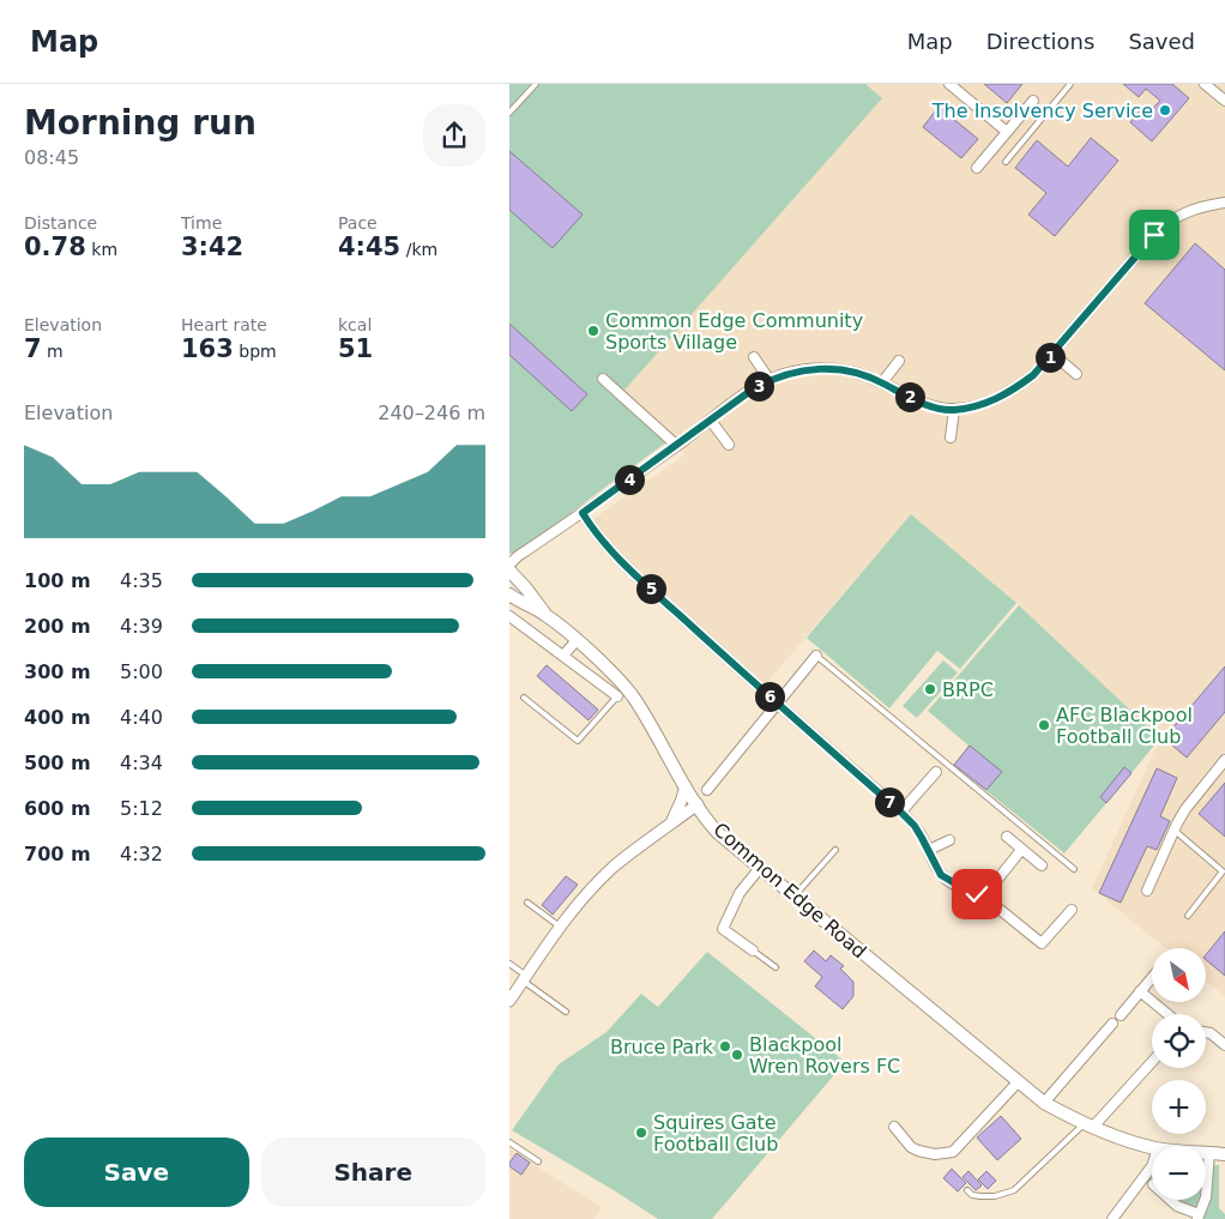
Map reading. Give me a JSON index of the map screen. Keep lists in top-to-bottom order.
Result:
{
  "streets": {
    "main road": ["Common Edge Road"]
  },
  "places": [
    "The Insolvency Service",
    "Common Edge Community Sports Village",
    "BRPC",
    "AFC Blackpool Football Club",
    "Bruce Park",
    "Blackpool Wren Rovers FC",
    "Squires Gate Football Club"
  ],
  "north": "bottom right",
  "page": {
    "header": "Map",
    "nav": ["Map", "Directions", "Saved"],
    "heading": ["Morning run", "08:45"],
    "stats": [
      ["Distance", "0.78 km"],
      ["Time", "3:42"],
      ["Pace", "4:45 /km"],
      ["Elevation", "7 m"],
      ["Heart rate", "163 bpm"],
      ["kcal", "51"]
    ],
    "pins": [
      "1",
      "3",
      "2",
      "4",
      "5",
      "6",
      "7"
    ],
    "chart": ["Elevation", "240–246 m"],
    "list": [
      {
        "name": "100 m",
        "note": "4:35"
      },
      {
        "name": "200 m",
        "note": "4:39"
      },
      {
        "name": "300 m",
        "note": "5:00"
      },
      {
        "name": "400 m",
        "note": "4:40"
      },
      {
        "name": "500 m",
        "note": "4:34"
      },
      {
        "name": "600 m",
        "note": "5:12"
      },
      {
        "name": "700 m",
        "note": "4:32"
      }
    ],
    "map_buttons": ["+", "−"],
    "buttons": ["Save", "Share"]
  }
}
